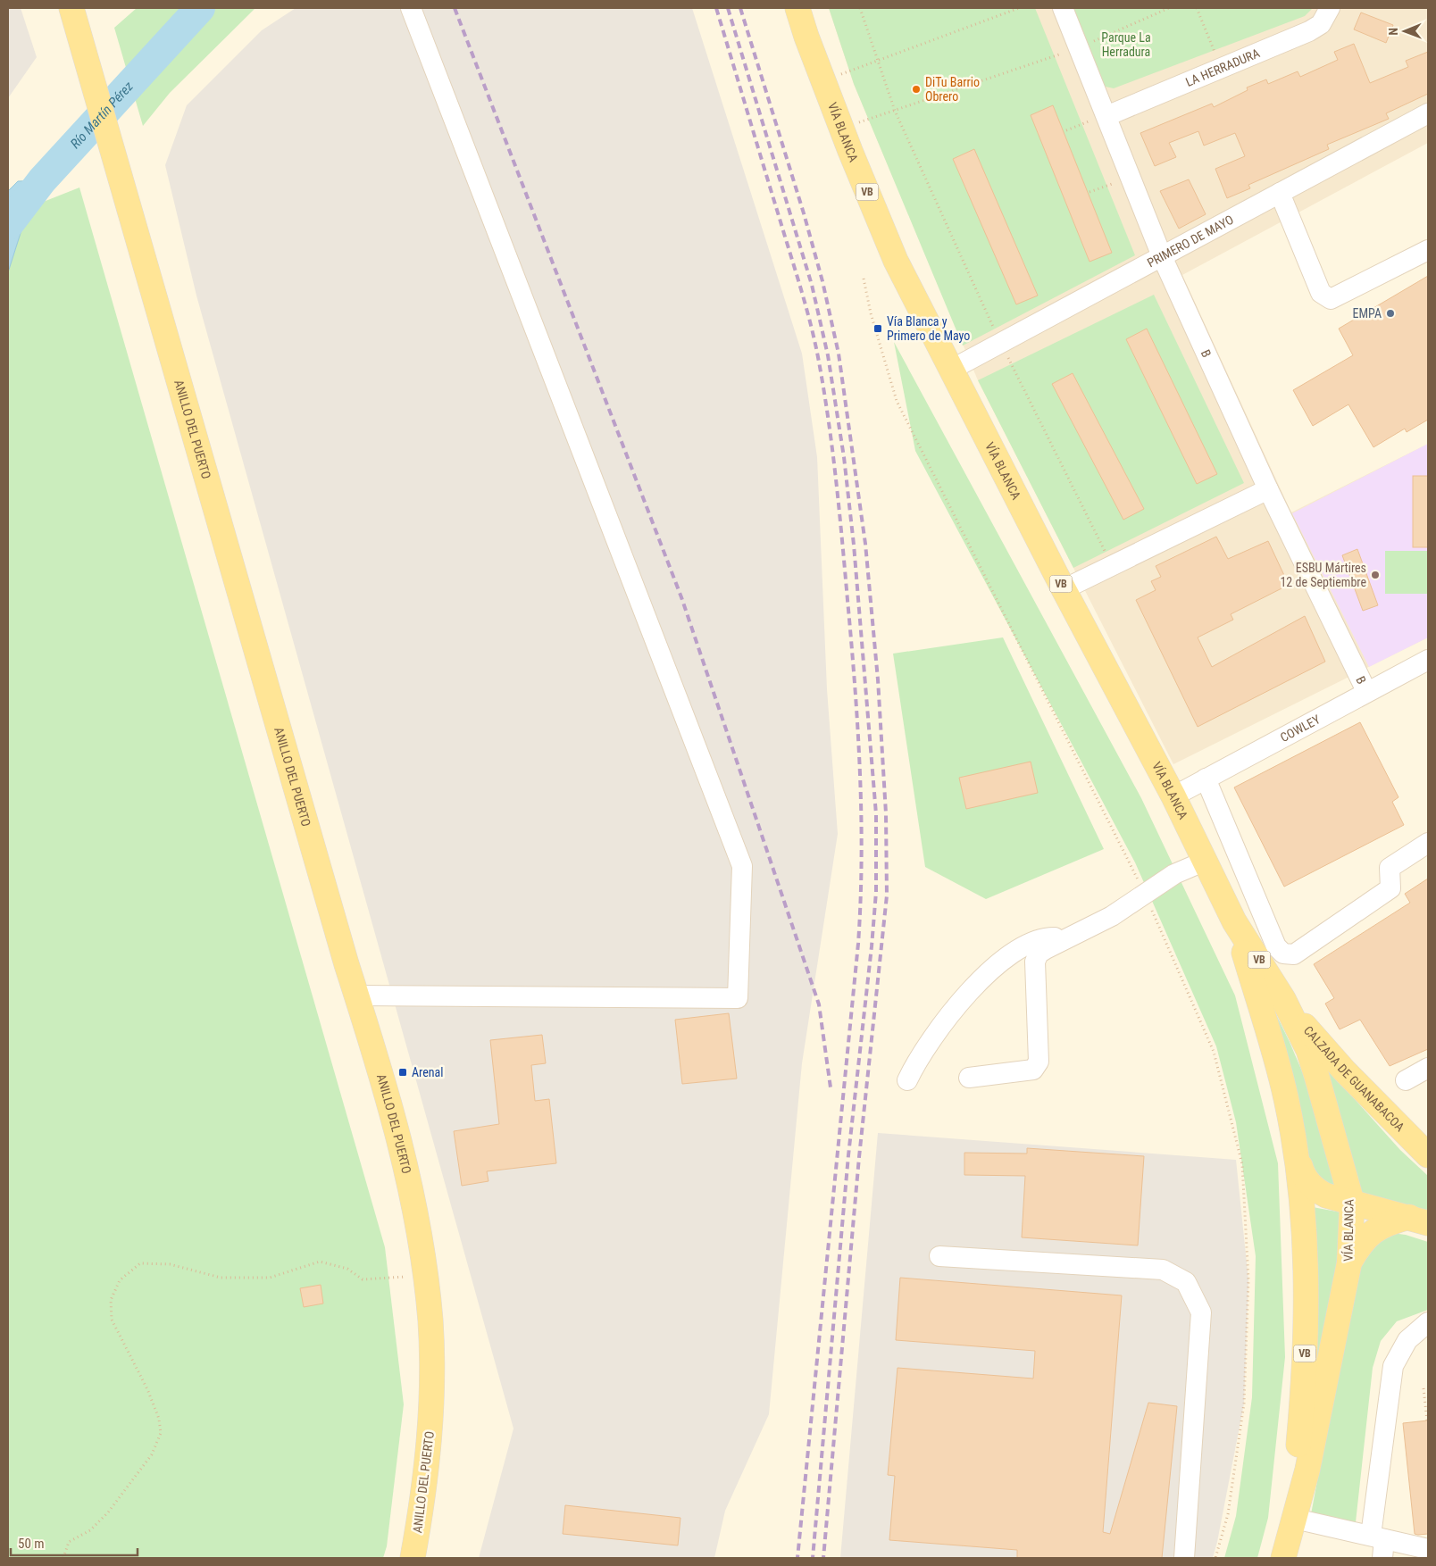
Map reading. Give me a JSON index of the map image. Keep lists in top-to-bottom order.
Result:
{
  "streets": {
    "main road": [
      "VÍA BLANCA",
      "VB",
      "ANILLO DEL PUERTO",
      "CALZADA DE GUANABACOA"
    ],
    "street": [
      "LA HERRADURA",
      "PRIMERO DE MAYO",
      "B",
      "COWLEY"
    ]
  },
  "crossings": [
    ["LA HERRADURA", "B"],
    ["VÍA BLANCA", "PRIMERO DE MAYO"],
    ["VÍA BLANCA", "COWLEY"],
    ["VÍA BLANCA", "CALZADA DE GUANABACOA"],
    ["PRIMERO DE MAYO", "B"],
    ["B", "COWLEY"]
  ],
  "water": ["Río Martín Pérez"],
  "parks": ["Parque La Herradura"],
  "places": {
    "other": ["DiTu Barrio Obrero", "EMPA", "ESBU Mártires 12 de Septiembre"],
    "transit": ["Vía Blanca y Primero de Mayo", "Arenal"]
  },
  "scale_bar": "50 m",
  "north": "left"
}
